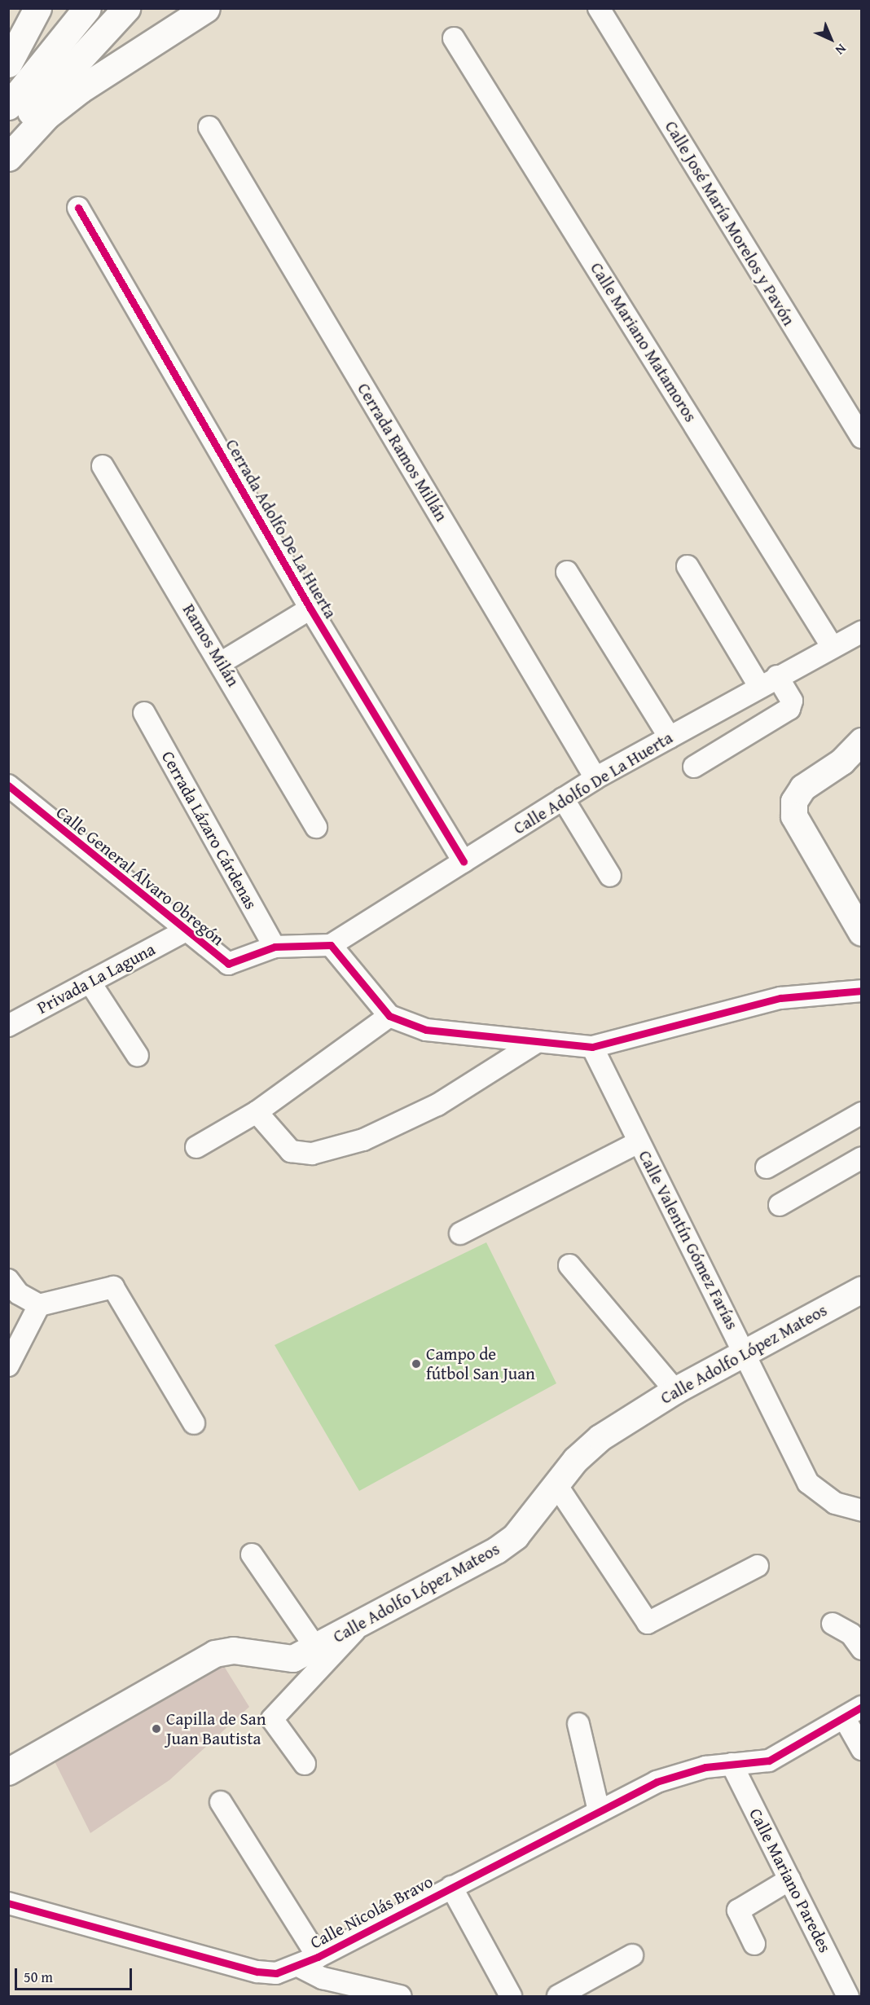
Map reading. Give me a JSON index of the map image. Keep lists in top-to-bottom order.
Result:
{
  "streets": {
    "main road": ["Calle Adolfo López Mateos"],
    "street": [
      "Calle José María Morelos y Pavón",
      "Calle Mariano Matamoros",
      "Cerrada Ramos Millán",
      "Cerrada Adolfo De La Huerta",
      "Ramos Milán",
      "Calle Adolfo De La Huerta",
      "Cerrada Lázaro Cárdenas",
      "Calle General Álvaro Obregón",
      "Privada La Laguna",
      "Calle Valentín Gómez Farías",
      "Calle Mariano Paredes",
      "Calle Nicolás Bravo"
    ]
  },
  "crossings": [
    ["Calle Mariano Matamoros", "Calle Adolfo De La Huerta"],
    ["Cerrada Ramos Millán", "Calle Adolfo De La Huerta"],
    ["Cerrada Adolfo De La Huerta", "Calle Adolfo De La Huerta"],
    ["Calle Adolfo De La Huerta", "Calle General Álvaro Obregón"],
    ["Cerrada Lázaro Cárdenas", "Calle General Álvaro Obregón"],
    ["Calle General Álvaro Obregón", "Privada La Laguna"],
    ["Calle Valentín Gómez Farías", "Calle Adolfo López Mateos"],
    ["Calle Mariano Paredes", "Calle Nicolás Bravo"]
  ],
  "places": ["Campo de fútbol San Juan", "Capilla de San Juan Bautista"],
  "scale_bar": "50 m",
  "north": "bottom right"
}
